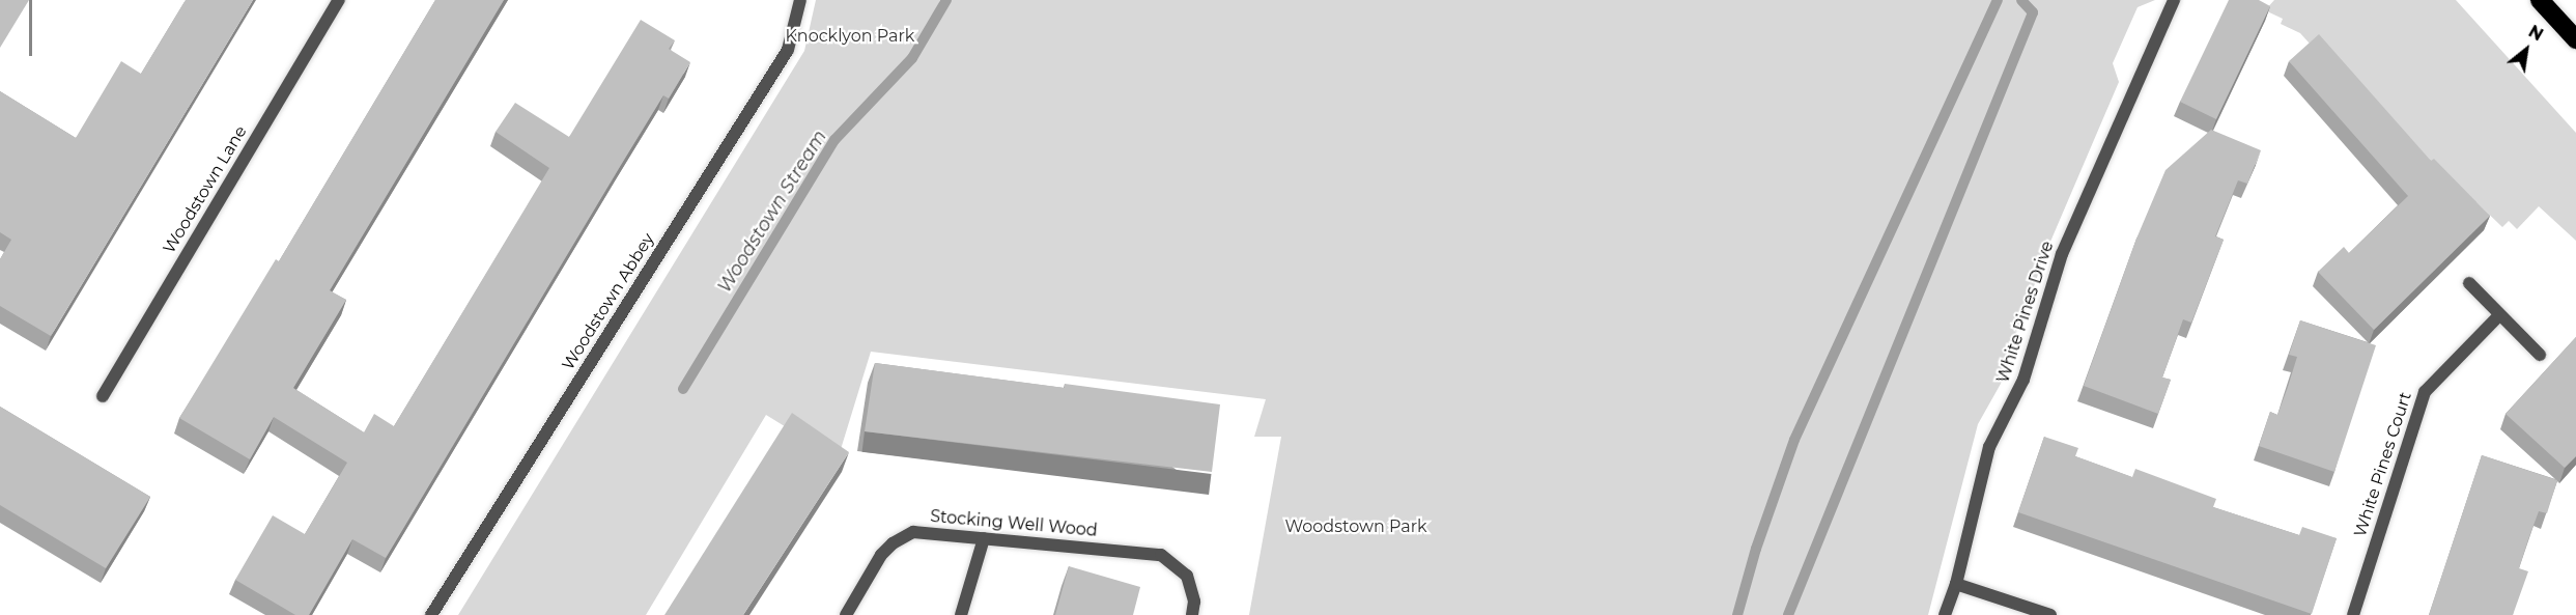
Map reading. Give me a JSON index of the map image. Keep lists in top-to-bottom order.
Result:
{
  "streets": {
    "street": [
      "Woodstown Lane",
      "Woodstown Abbey",
      "White Pines Drive",
      "White Pines Court",
      "Stocking Well Wood"
    ]
  },
  "water": ["Woodstown Stream"],
  "parks": ["Knocklyon Park", "Woodstown Park"],
  "north": "top right"
}
